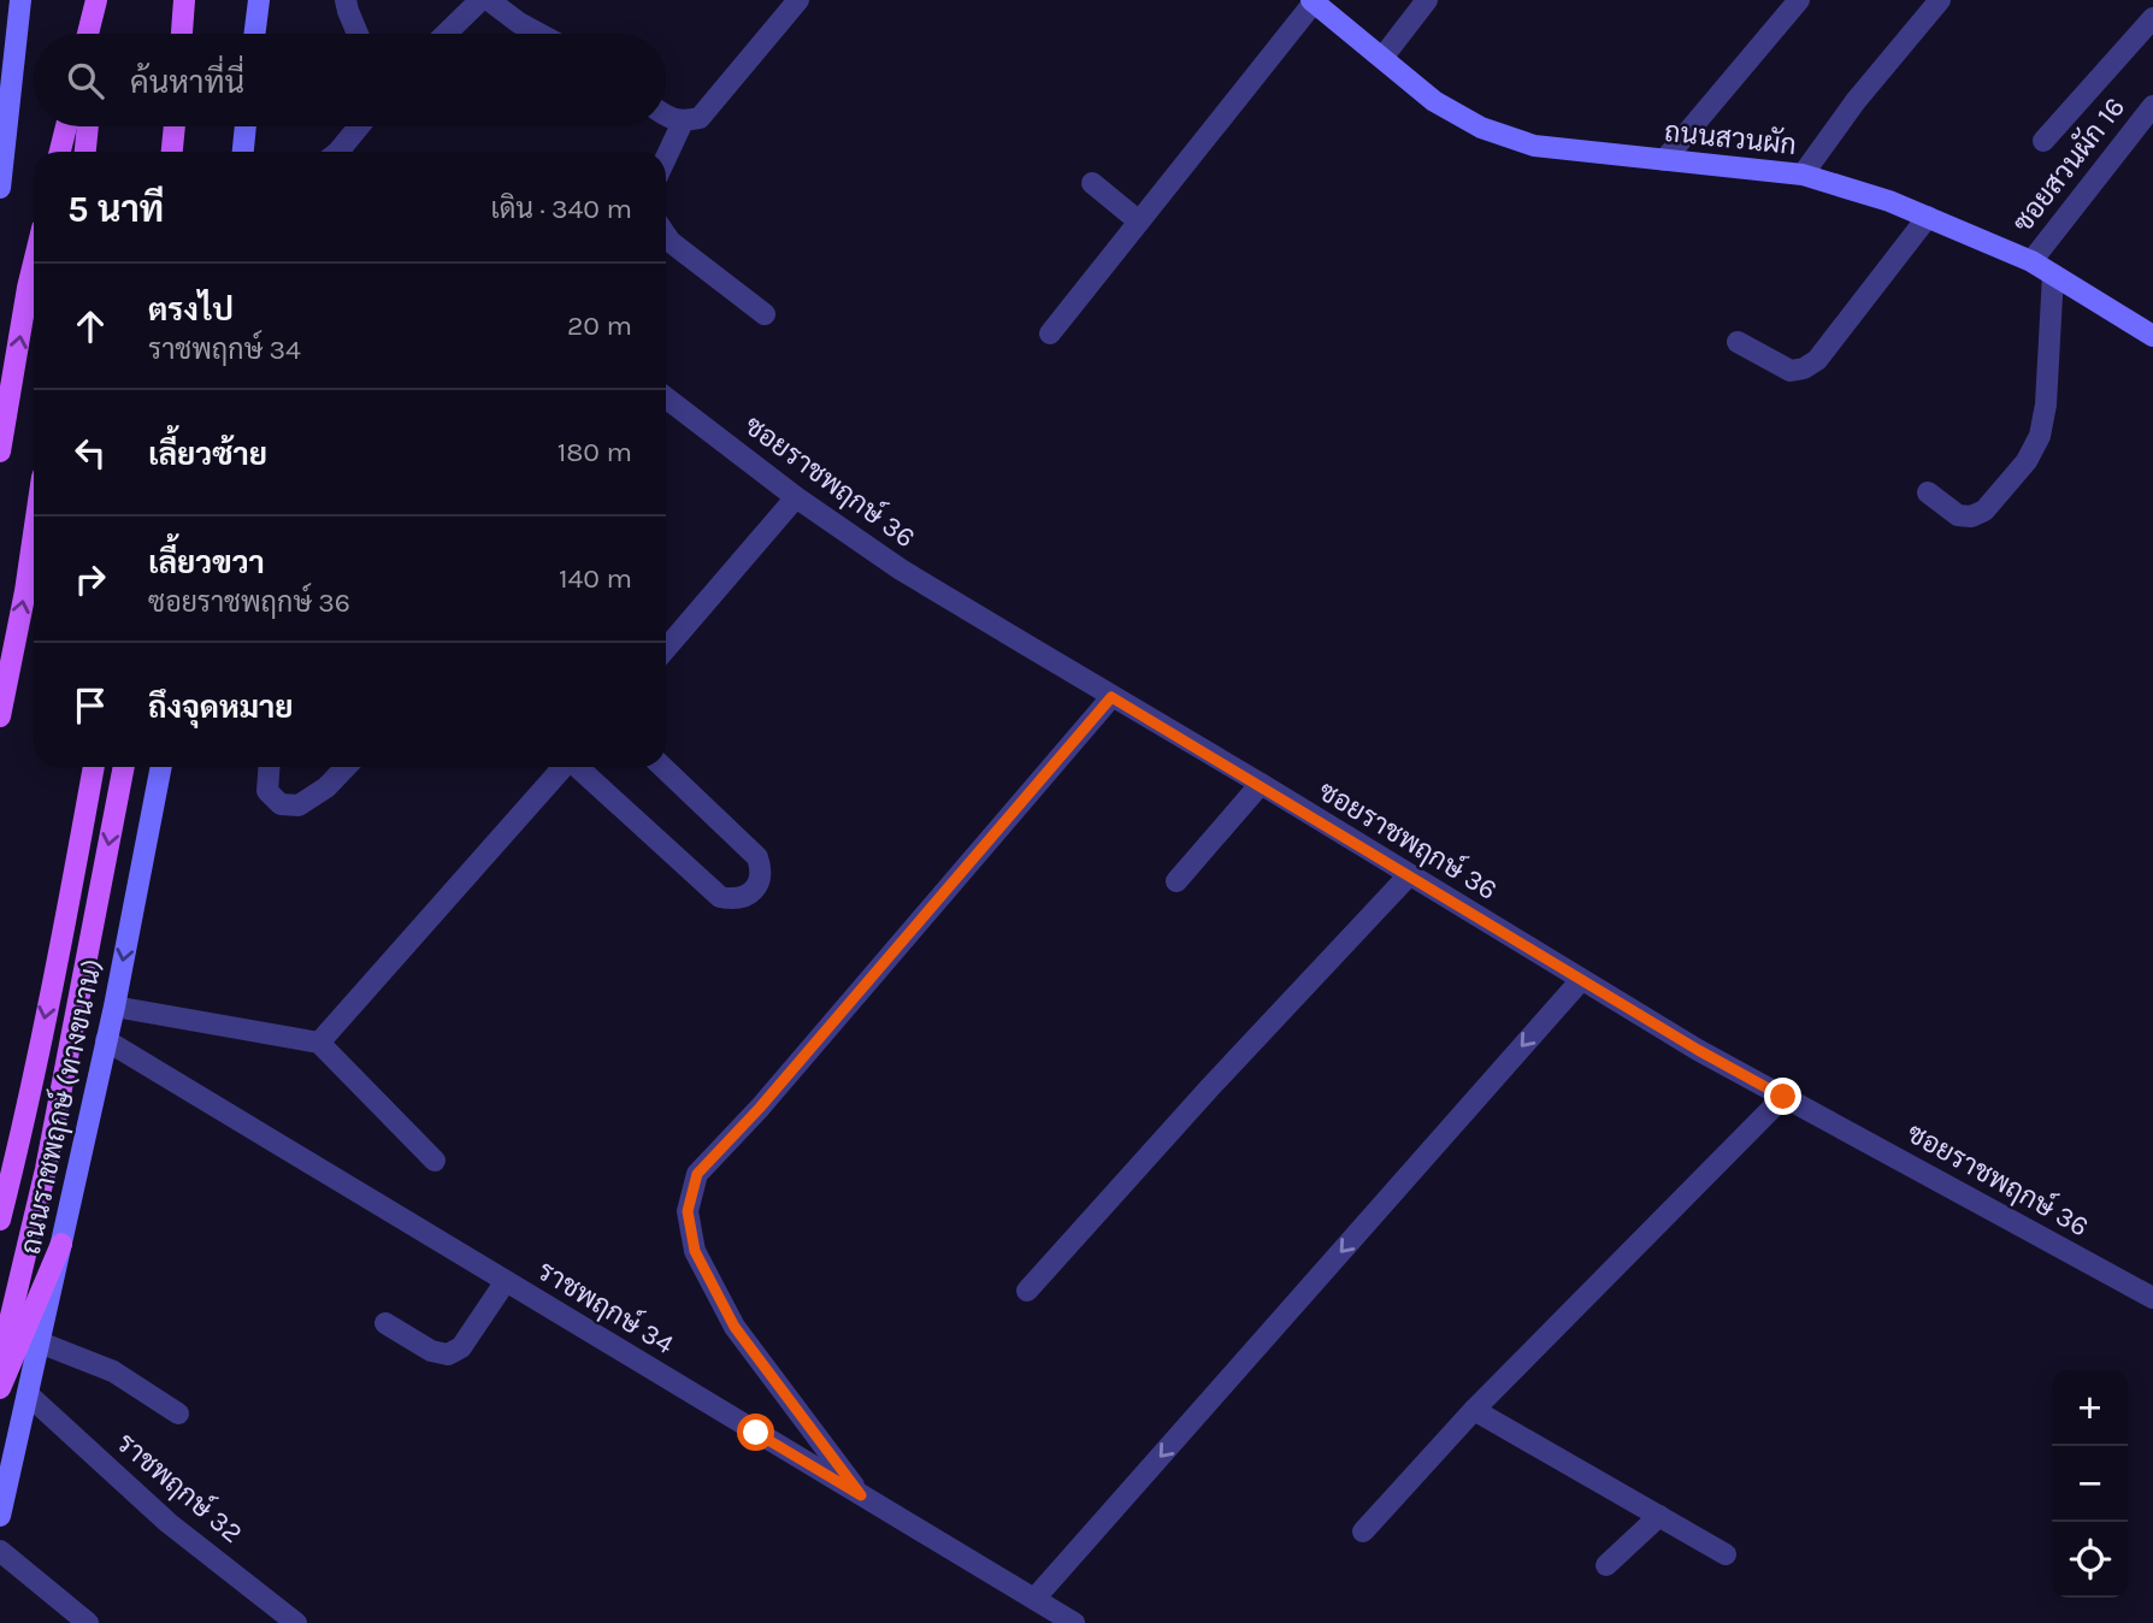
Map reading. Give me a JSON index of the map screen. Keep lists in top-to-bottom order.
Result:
{
  "streets": {
    "main road": ["ถนนสวนผัก", "ถนนราชพฤกษ์ (ทางขนาน)"],
    "street": [
      "ซอยสวนผัก 16",
      "ซอยราชพฤกษ์ 36",
      "ราชพฤกษ์ 34",
      "ราชพฤกษ์ 32"
    ]
  },
  "crossings": [
    ["ถนนสวนผัก", "ซอยสวนผัก 16"],
    ["ถนนราชพฤกษ์ (ทางขนาน)", "ราชพฤกษ์ 34"],
    ["ถนนราชพฤกษ์ (ทางขนาน)", "ราชพฤกษ์ 32"]
  ],
  "page": {
    "search": "ค้นหาที่นี่",
    "heading": ["5 นาที", "เดิน · 340 m"],
    "list": [
      ["ตรงไป", "ราชพฤกษ์ 34", "20 m"],
      ["เลี้ยวซ้าย", "180 m"],
      ["เลี้ยวขวา", "ซอยราชพฤกษ์ 36", "140 m"],
      "ถึงจุดหมาย"
    ],
    "map_buttons": ["+", "−"]
  }
}
